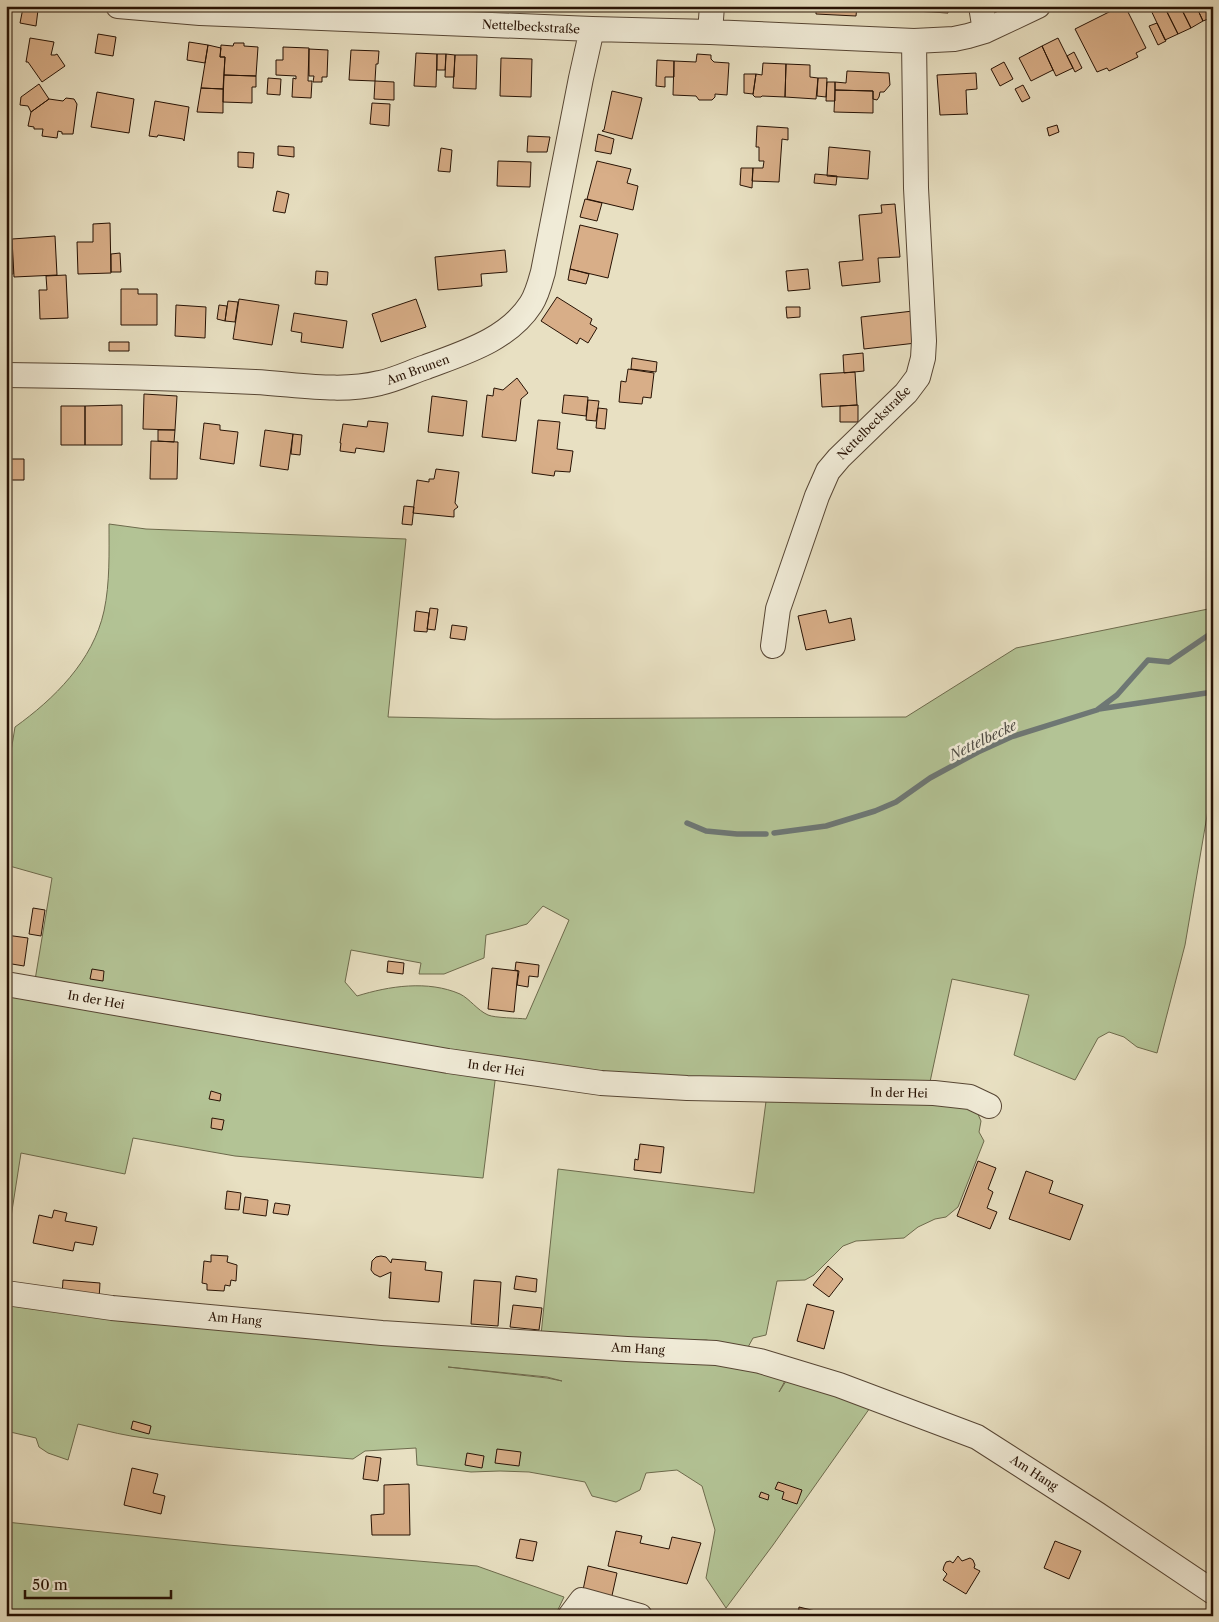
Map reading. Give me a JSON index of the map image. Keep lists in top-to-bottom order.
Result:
{
  "streets": {
    "street": [
      "Nettelbeckstraße",
      "Am Brunen",
      "In der Hei",
      "Am Hang"
    ]
  },
  "crossings": [
    ["Nettelbeckstraße", "Am Brunen"]
  ],
  "water": ["Nettelbecke"],
  "scale_bar": "50 m"
}
